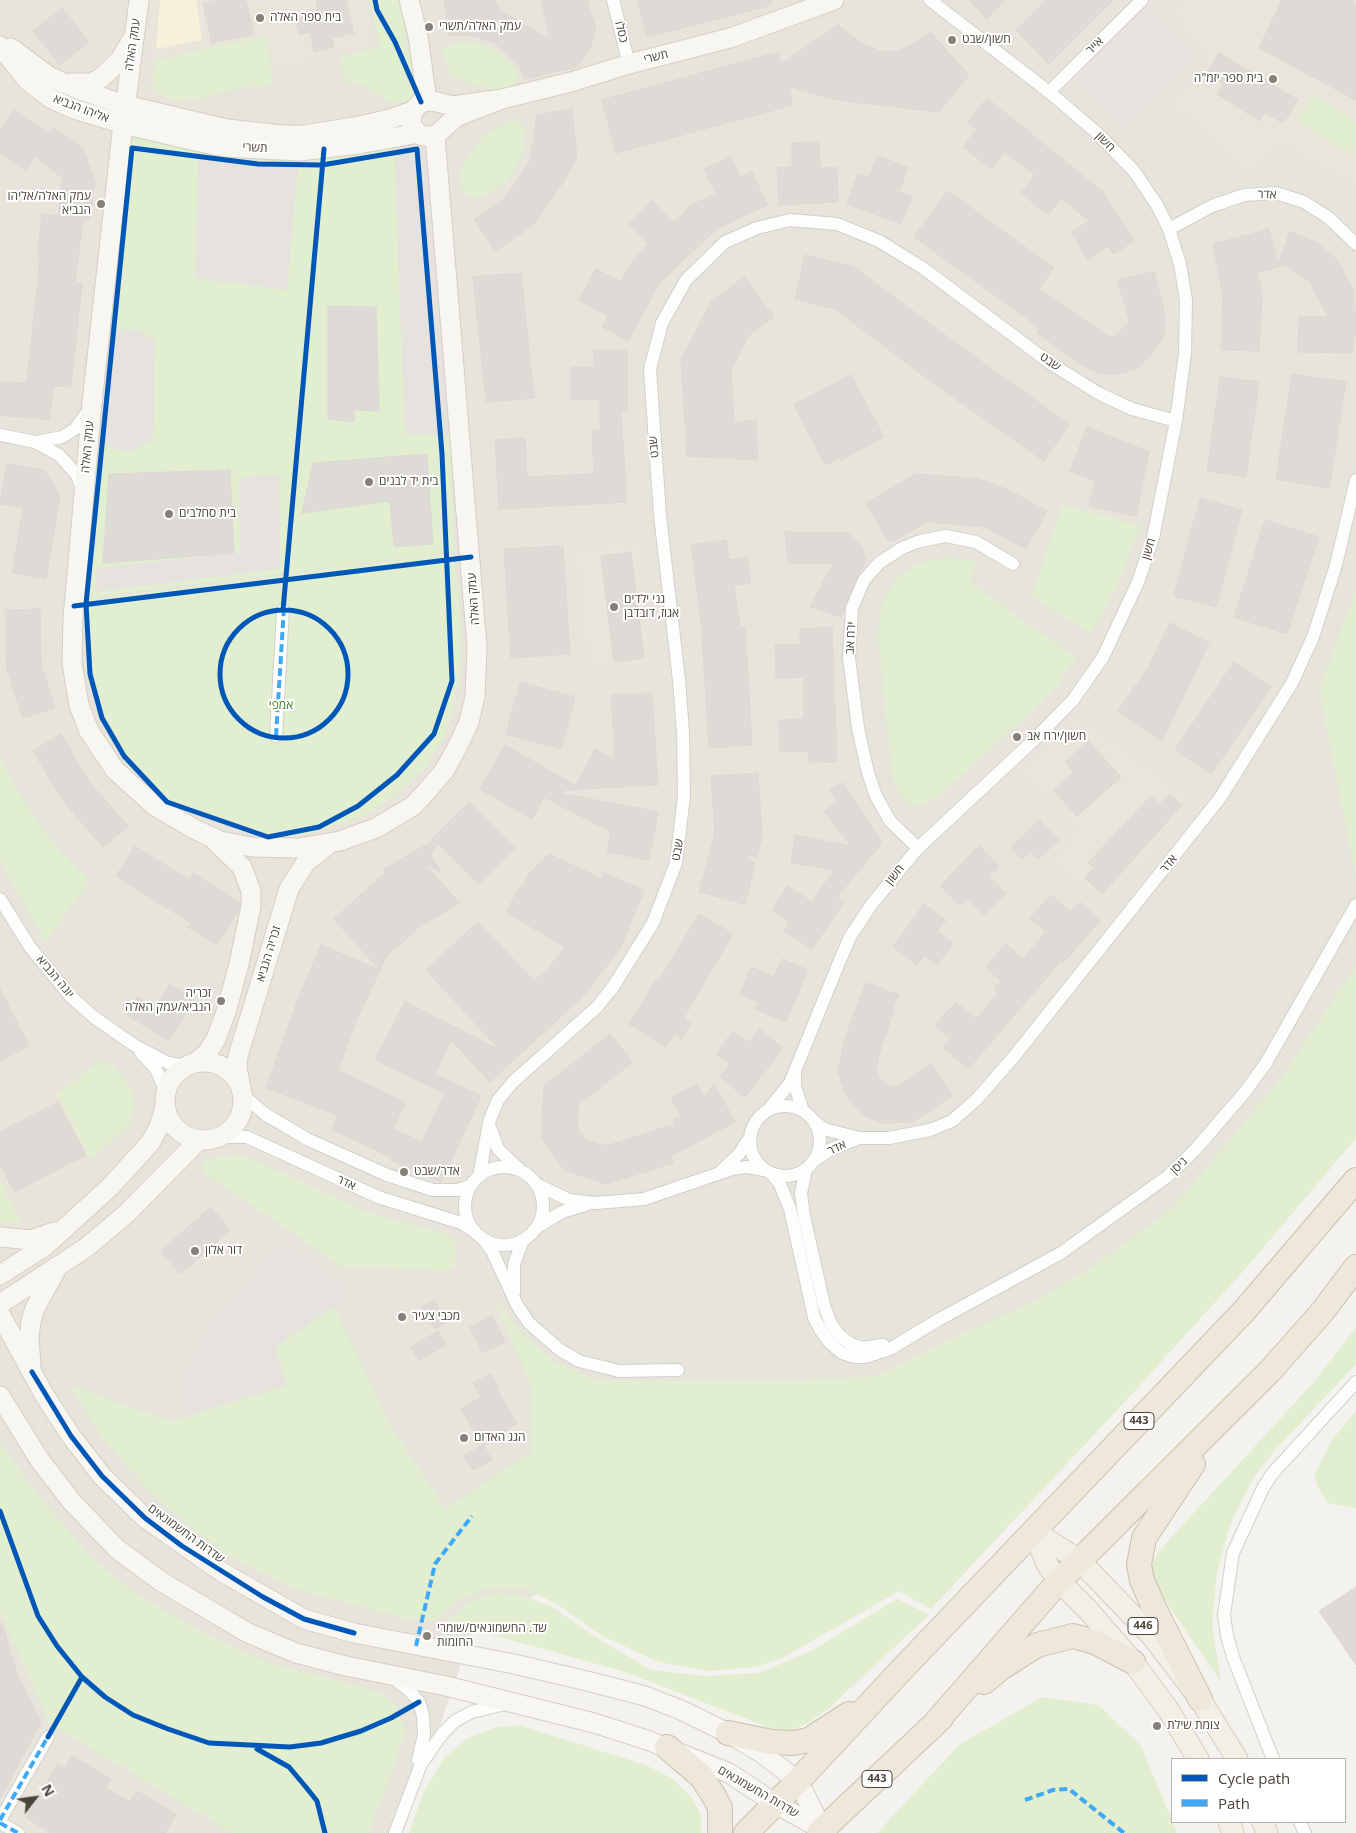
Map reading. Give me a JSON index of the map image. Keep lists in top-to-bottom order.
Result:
{
  "streets": {
    "highway": ["443"],
    "main road": ["446"],
    "street": [
      "כסלו",
      "עמק האלה",
      "אייר",
      "תשרי",
      "אליהו הנביא",
      "חשון",
      "אדר",
      "שבט",
      "ירח אב",
      "זכריה הנביא",
      "יונה הנביא",
      "ניסן",
      "שדרות החשמונאים"
    ]
  },
  "crossings": [
    ["כסלו", "תשרי"],
    ["עמק האלה", "תשרי"],
    ["עמק האלה", "אליהו הנביא"],
    ["עמק האלה", "זכריה הנביא"],
    ["אייר", "חשון"],
    ["תשרי", "אליהו הנביא"],
    ["חשון", "אדר"],
    ["חשון", "שבט"],
    ["חשון", "ירח אב"],
    ["חשון", "ניסן"],
    ["אדר", "שבט"],
    ["אדר", "זכריה הנביא"],
    ["אדר", "יונה הנביא"],
    ["אדר", "ניסן"],
    ["זכריה הנביא", "יונה הנביא"],
    ["443", "שדרות החשמונאים"],
    ["443", "446"]
  ],
  "parks": ["אמפי"],
  "places": [
    "בית ספר האלה",
    "עמק האלה/תשרי",
    "חשון/שבט",
    "בית ספר יזמ\"ה",
    "עמק האלה/אליהו הנביא",
    "בית יד לבנים",
    "בית סחלבים",
    "גני ילדים אגוז, דובדבן",
    "חשון/ירח אב",
    "זכריה הנביא/עמק האלה",
    "אדר/שבט",
    "דור אלון",
    "מכבי צעיר",
    "הגג האדום",
    "שד. החשמונאים/שומרי החומות",
    "צומת שילת"
  ],
  "legend": ["Cycle path", "Path"],
  "north": "top right"
}
